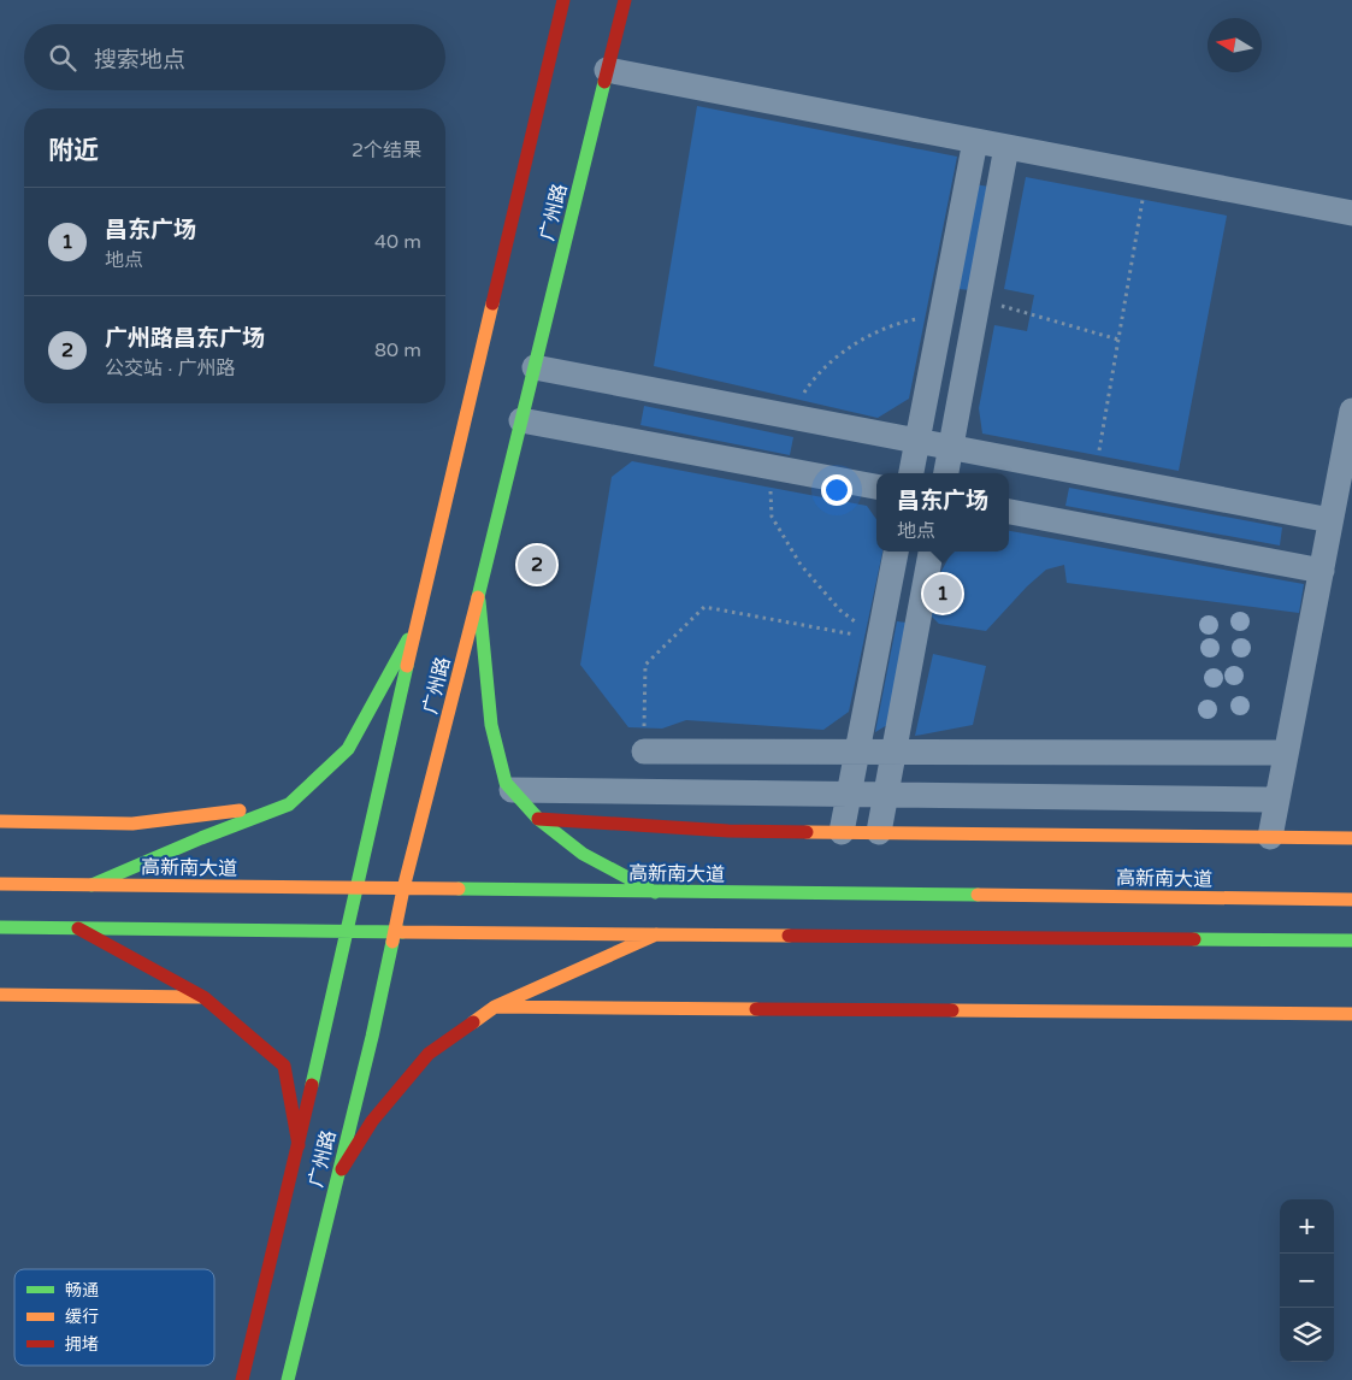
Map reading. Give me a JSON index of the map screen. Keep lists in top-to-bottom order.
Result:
{
  "streets": {
    "main road": ["广州路", "高新南大道"]
  },
  "crossings": [
    ["广州路", "高新南大道"]
  ],
  "legend": ["畅通", "缓行", "拥堵"],
  "north": "left",
  "page": {
    "search": "搜索地点",
    "heading": ["附近", "2个结果"],
    "list": [
      {
        "mark": "1",
        "name": "昌东广场",
        "note": "地点",
        "value": "40 m"
      },
      {
        "mark": "2",
        "name": "广州路昌东广场",
        "note": "公交站 · 广州路",
        "value": "80 m"
      }
    ],
    "popup": ["昌东广场", "地点"],
    "pins": ["2", "1"],
    "map_buttons": ["+", "−"]
  }
}
